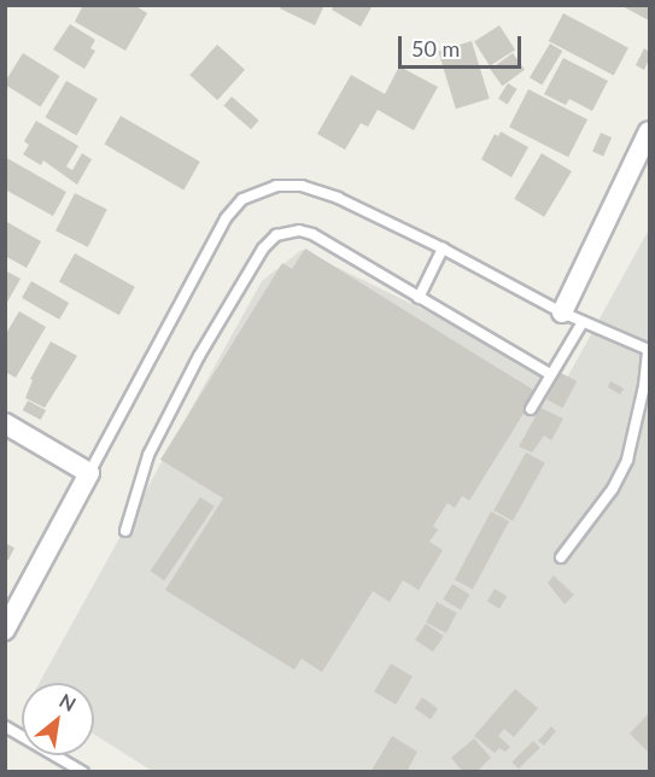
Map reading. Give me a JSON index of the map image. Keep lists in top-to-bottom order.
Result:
{
  "scale_bar": "50 m",
  "north": "top right"
}
